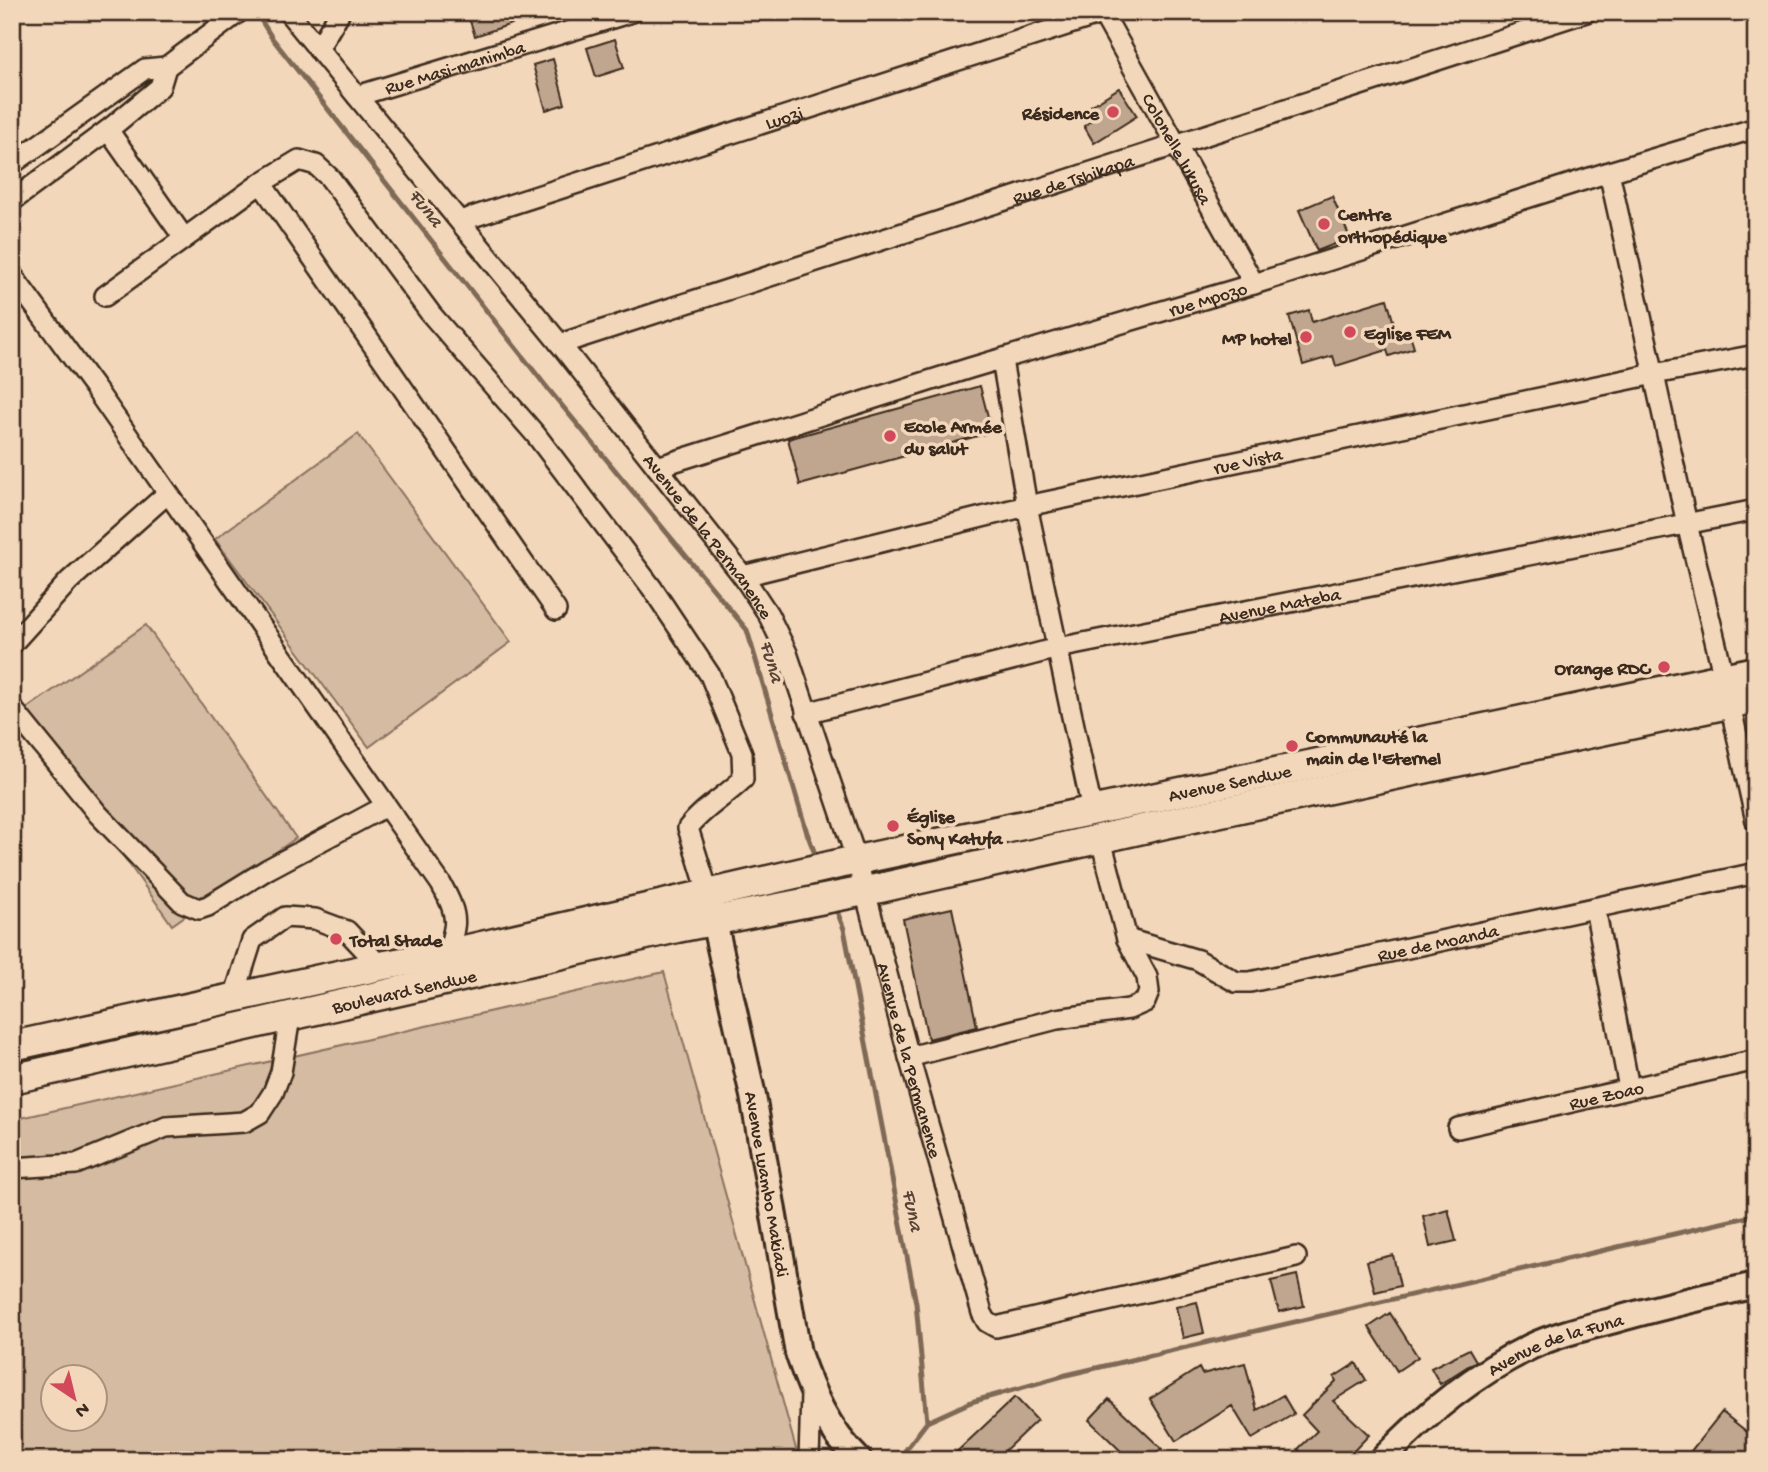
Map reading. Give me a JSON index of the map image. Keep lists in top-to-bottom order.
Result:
{
  "streets": {
    "highway": ["Avenue Sendwe", "Boulevard Sendwe"],
    "main road": ["Avenue Luambo Makiadi", "Avenue de la Funa"],
    "street": [
      "Rue Masi-manimba",
      "Luozi",
      "Colonelle lukusa",
      "Rue de Tshikapa",
      "rue Mpozo",
      "rue Vista",
      "Avenue de la Permanence",
      "Avenue Mateba",
      "Rue de Moanda",
      "Rue Zoao"
    ]
  },
  "crossings": [
    ["Rue Masi-manimba", "Avenue de la Permanence"],
    ["Luozi", "Colonelle lukusa"],
    ["Luozi", "Avenue de la Permanence"],
    ["Colonelle lukusa", "Rue de Tshikapa"],
    ["Colonelle lukusa", "rue Mpozo"],
    ["Rue de Tshikapa", "Avenue de la Permanence"],
    ["rue Mpozo", "Avenue de la Permanence"],
    ["rue Vista", "Avenue de la Permanence"],
    ["Avenue de la Permanence", "Avenue Mateba"],
    ["Avenue de la Permanence", "Avenue Sendwe"],
    ["Avenue Sendwe", "Boulevard Sendwe"],
    ["Boulevard Sendwe", "Avenue Luambo Makiadi"]
  ],
  "water": ["Funa"],
  "places": [
    "Résidence",
    "Centre orthopédique",
    "Eglise FEM",
    "MP hotel",
    "Ecole Armée du salut",
    "Orange RDC",
    "Communauté la main de l'Eternel",
    "Église Sony Katufa",
    "Total Stade"
  ],
  "north": "bottom right"
}
